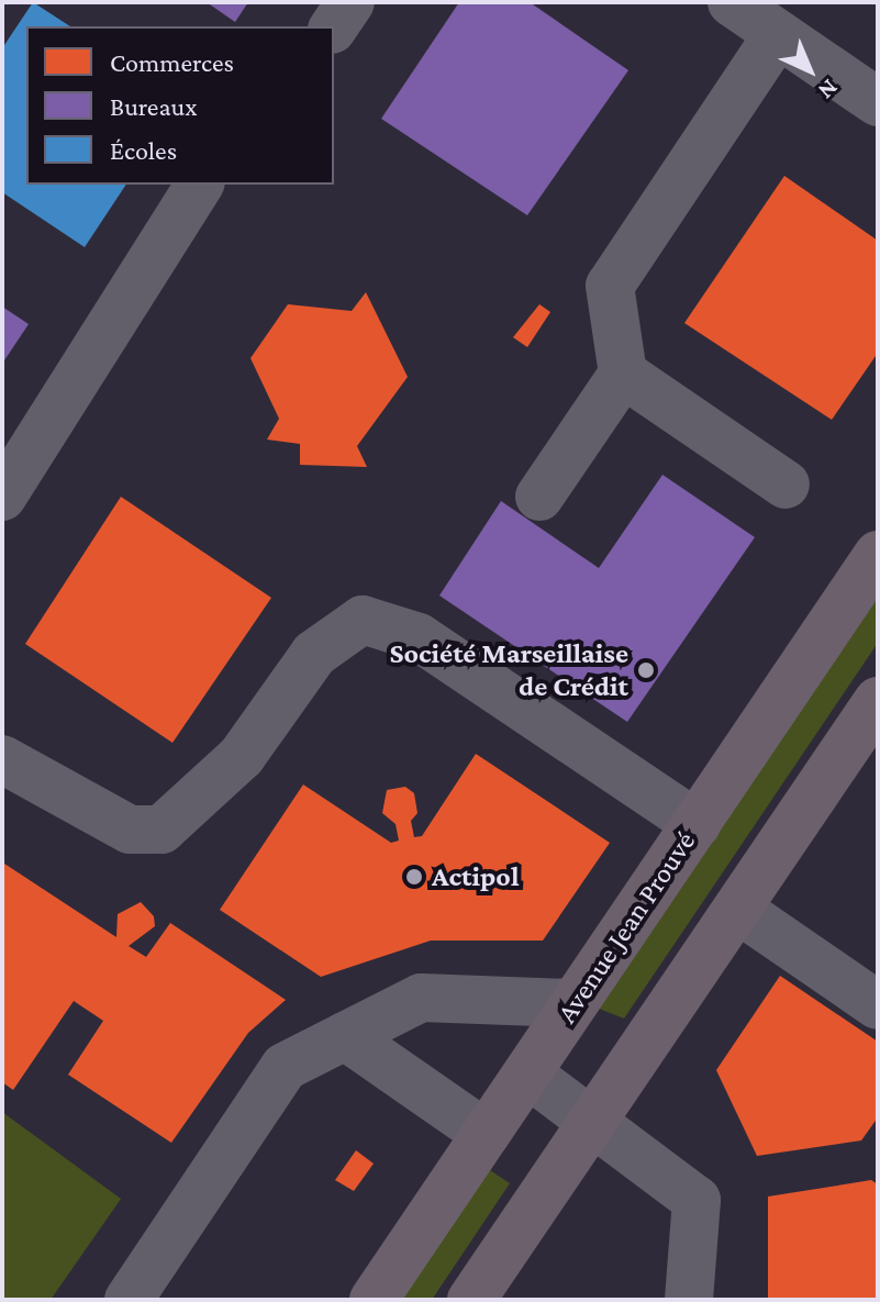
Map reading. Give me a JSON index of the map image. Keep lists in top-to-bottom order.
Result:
{
  "streets": {
    "main road": ["Avenue Jean Prouvé"]
  },
  "places": ["Société Marseillaise de Crédit", "Actipol"],
  "legend": ["Commerces", "Bureaux", "Écoles"],
  "north": "bottom right"
}
